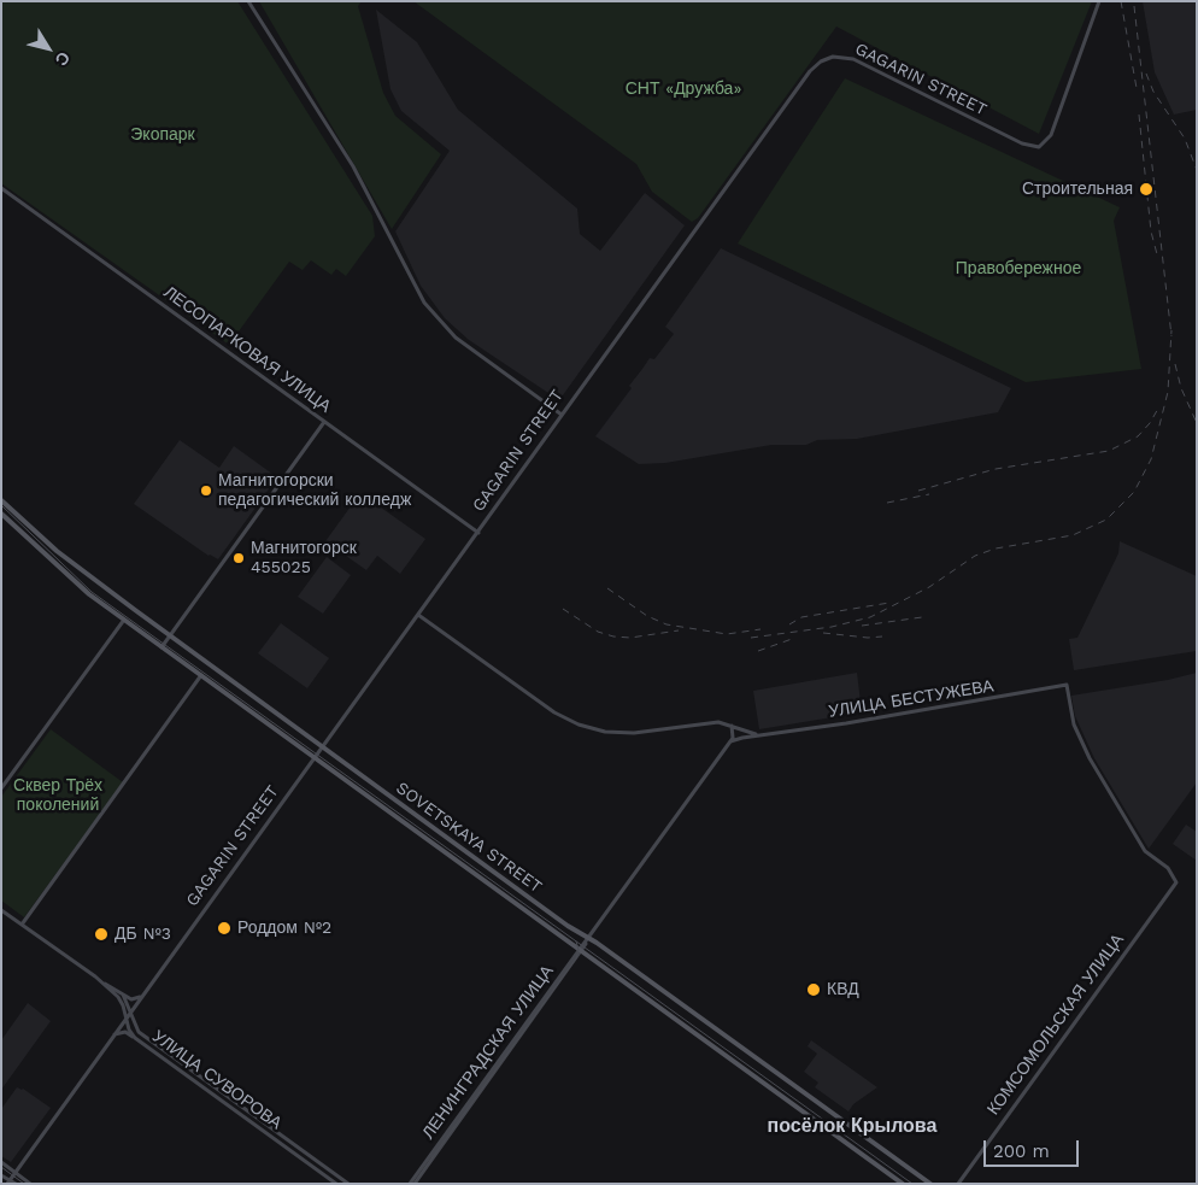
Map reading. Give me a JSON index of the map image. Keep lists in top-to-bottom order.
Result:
{
  "streets": {
    "main road": [
      "GAGARIN STREET",
      "ЛЕСОПАРКОВАЯ УЛИЦА",
      "УЛИЦА БЕСТУЖЕВА",
      "SOVETSKAYA STREET",
      "КОМСОМОЛЬСКАЯ УЛИЦА",
      "ЛЕНИНГРАДСКАЯ УЛИЦА",
      "УЛИЦА СУВОРОВА"
    ]
  },
  "crossings": [
    ["GAGARIN STREET", "ЛЕСОПАРКОВАЯ УЛИЦА"],
    ["GAGARIN STREET", "SOVETSKAYA STREET"],
    ["GAGARIN STREET", "УЛИЦА СУВОРОВА"],
    ["УЛИЦА БЕСТУЖЕВА", "КОМСОМОЛЬСКАЯ УЛИЦА"],
    ["SOVETSKAYA STREET", "ЛЕНИНГРАДСКАЯ УЛИЦА"]
  ],
  "districts": ["посёлок Крылова"],
  "parks": [
    "СНТ «Дружба»",
    "Экопарк",
    "Правобережное",
    "Сквер Трёх поколений"
  ],
  "places": [
    "Строительная",
    "Магнитогорски педагогический колледж",
    "Магнитогорск 455025",
    "Роддом №2",
    "ДБ №3",
    "КВД"
  ],
  "scale_bar": "200 m",
  "north": "bottom right"
}
